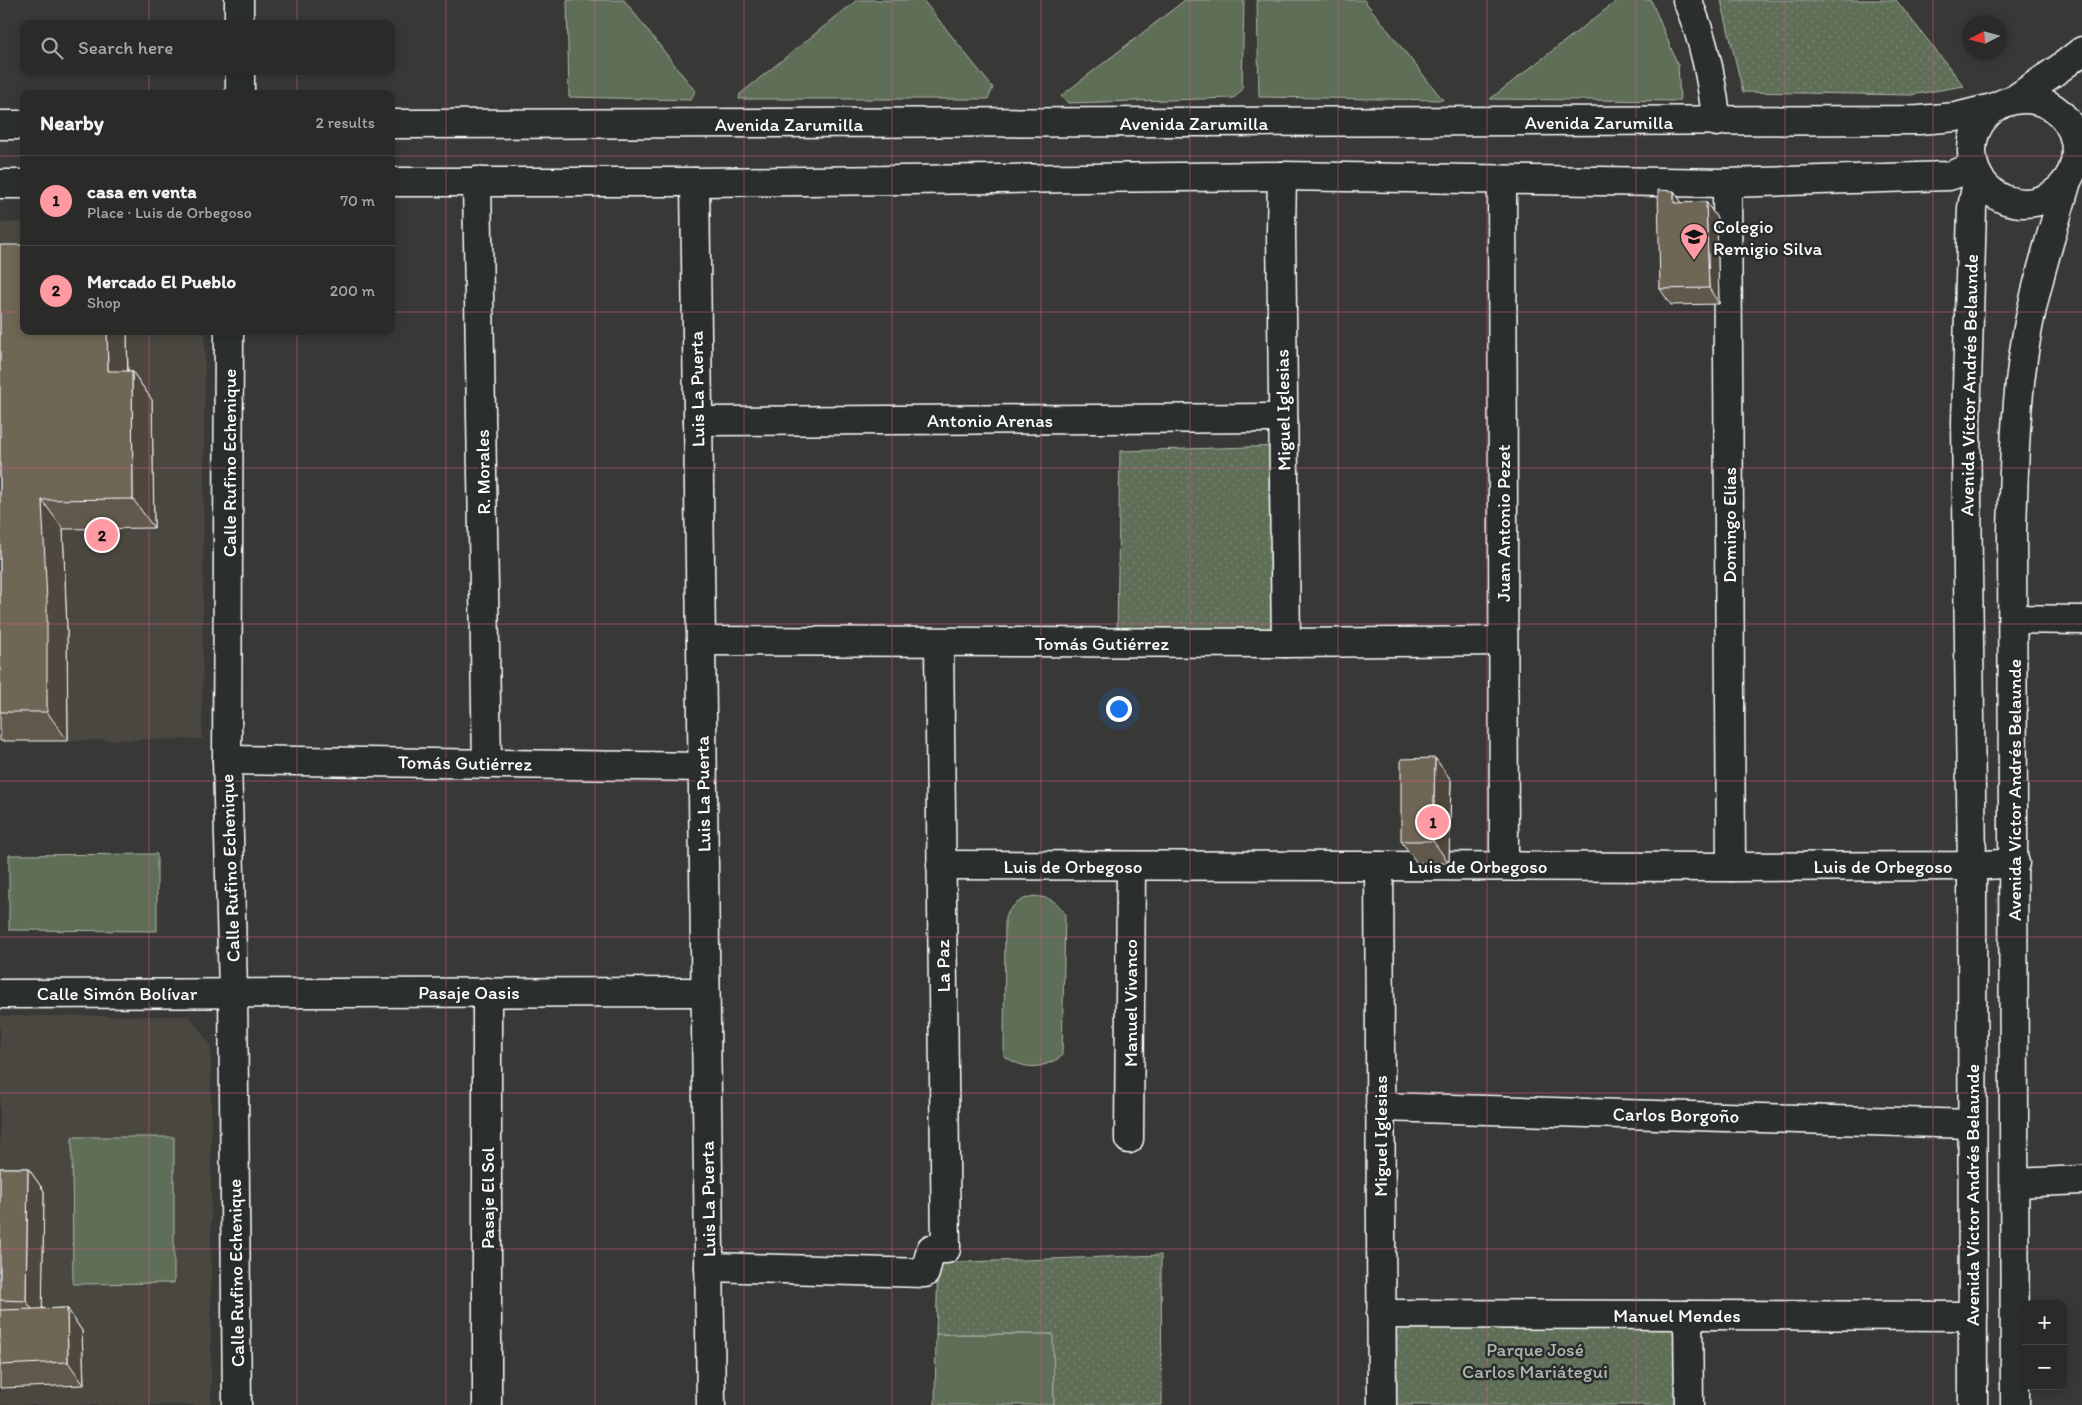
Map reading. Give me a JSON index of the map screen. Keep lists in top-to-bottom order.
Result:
{
  "streets": {
    "street": [
      "Avenida Zarumilla",
      "Avenida Víctor Andrés Belaunde",
      "Luis La Puerta",
      "Miguel Iglesias",
      "Antonio Arenas",
      "Calle Rufino Echenique",
      "R. Morales",
      "Juan Antonio Pezet",
      "Domingo Elías",
      "Tomás Gutiérrez",
      "Luis de Orbegoso",
      "La Paz",
      "Pasaje Oasis",
      "Calle Simón Bolívar",
      "Manuel Vivanco",
      "Carlos Borgoño",
      "Pasaje El Sol",
      "Manuel Mendes"
    ]
  },
  "crossings": [
    ["Avenida Zarumilla", "Avenida Víctor Andrés Belaunde"],
    ["Avenida Víctor Andrés Belaunde", "Luis de Orbegoso"],
    ["Avenida Víctor Andrés Belaunde", "Carlos Borgoño"],
    ["Avenida Víctor Andrés Belaunde", "Manuel Mendes"],
    ["Luis La Puerta", "Antonio Arenas"],
    ["Luis La Puerta", "Tomás Gutiérrez"],
    ["Luis La Puerta", "La Paz"],
    ["Luis La Puerta", "Pasaje Oasis"],
    ["Miguel Iglesias", "Antonio Arenas"],
    ["Miguel Iglesias", "Tomás Gutiérrez"],
    ["Miguel Iglesias", "Luis de Orbegoso"],
    ["Miguel Iglesias", "Carlos Borgoño"],
    ["Miguel Iglesias", "Manuel Mendes"],
    ["Calle Rufino Echenique", "Tomás Gutiérrez"],
    ["Calle Rufino Echenique", "Pasaje Oasis"],
    ["Calle Rufino Echenique", "Calle Simón Bolívar"],
    ["R. Morales", "Tomás Gutiérrez"],
    ["Juan Antonio Pezet", "Tomás Gutiérrez"],
    ["Juan Antonio Pezet", "Luis de Orbegoso"],
    ["Domingo Elías", "Luis de Orbegoso"],
    ["Tomás Gutiérrez", "La Paz"],
    ["Luis de Orbegoso", "La Paz"],
    ["Luis de Orbegoso", "Manuel Vivanco"],
    ["Pasaje Oasis", "Calle Simón Bolívar"],
    ["Pasaje Oasis", "Pasaje El Sol"]
  ],
  "parks": ["Parque José Carlos Mariátegui"],
  "places": {
    "school or university": ["Colegio Remigio Silva"]
  },
  "north": "left",
  "page": {
    "search": "Search here",
    "heading": ["Nearby", "2 results"],
    "list": [
      {
        "mark": "1",
        "name": "casa en venta",
        "note": "Place · Luis de Orbegoso",
        "value": "70 m"
      },
      {
        "mark": "2",
        "name": "Mercado El Pueblo",
        "note": "Shop",
        "value": "200 m"
      }
    ],
    "pins": ["2", "1"],
    "map_buttons": ["+", "−"]
  }
}
